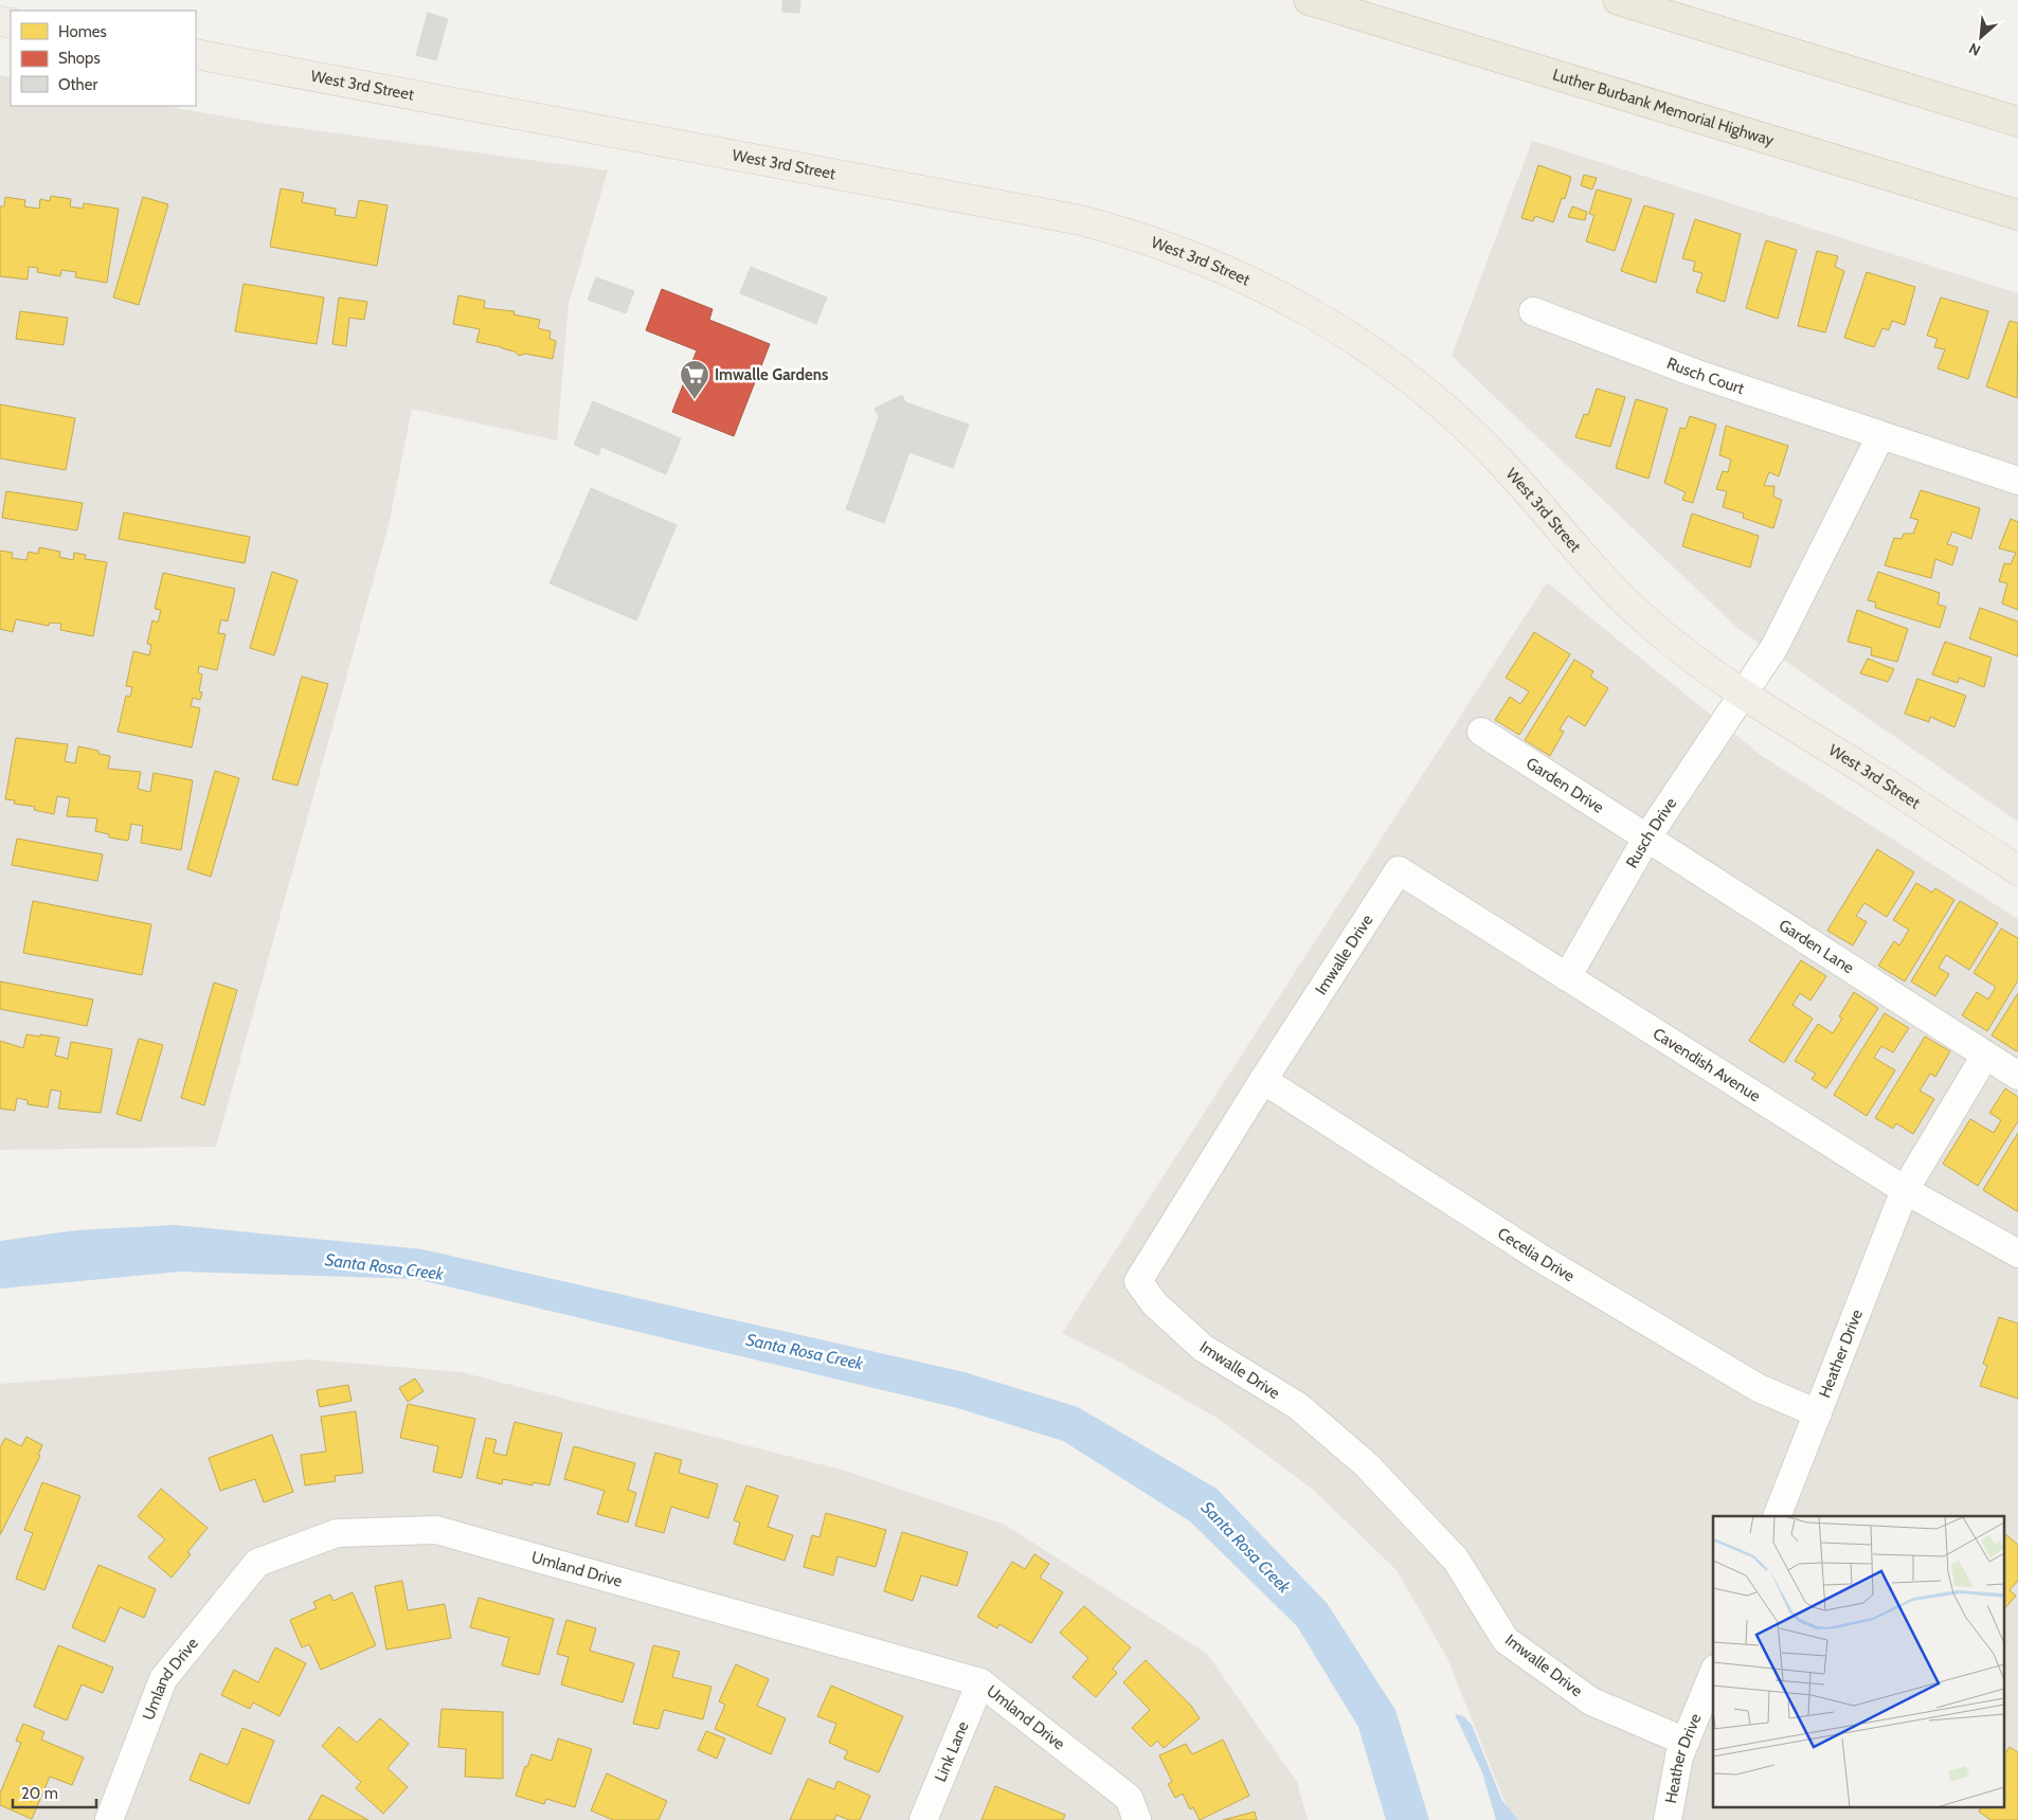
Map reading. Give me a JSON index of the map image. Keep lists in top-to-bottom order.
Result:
{
  "streets": {
    "highway": ["Luther Burbank Memorial Highway"],
    "main road": ["West 3rd Street"],
    "street": [
      "Rusch Court",
      "Garden Drive",
      "Rusch Drive",
      "Garden Lane",
      "Imwalle Drive",
      "Cavendish Avenue",
      "Cecelia Drive",
      "Heather Drive",
      "Umland Drive",
      "Link Lane"
    ]
  },
  "crossings": [
    ["West 3rd Street", "Rusch Drive"],
    ["Garden Drive", "Rusch Drive"],
    ["Garden Drive", "Garden Lane"],
    ["Rusch Drive", "Garden Lane"],
    ["Rusch Drive", "Cavendish Avenue"],
    ["Imwalle Drive", "Cavendish Avenue"],
    ["Imwalle Drive", "Cecelia Drive"],
    ["Imwalle Drive", "Heather Drive"],
    ["Cavendish Avenue", "Heather Drive"],
    ["Cecelia Drive", "Heather Drive"],
    ["Umland Drive", "Link Lane"]
  ],
  "water": ["Santa Rosa Creek"],
  "places": {
    "supermarket": ["Imwalle Gardens"]
  },
  "legend": ["Homes", "Shops", "Other"],
  "scale_bar": "20 m",
  "north": "bottom left"
}
